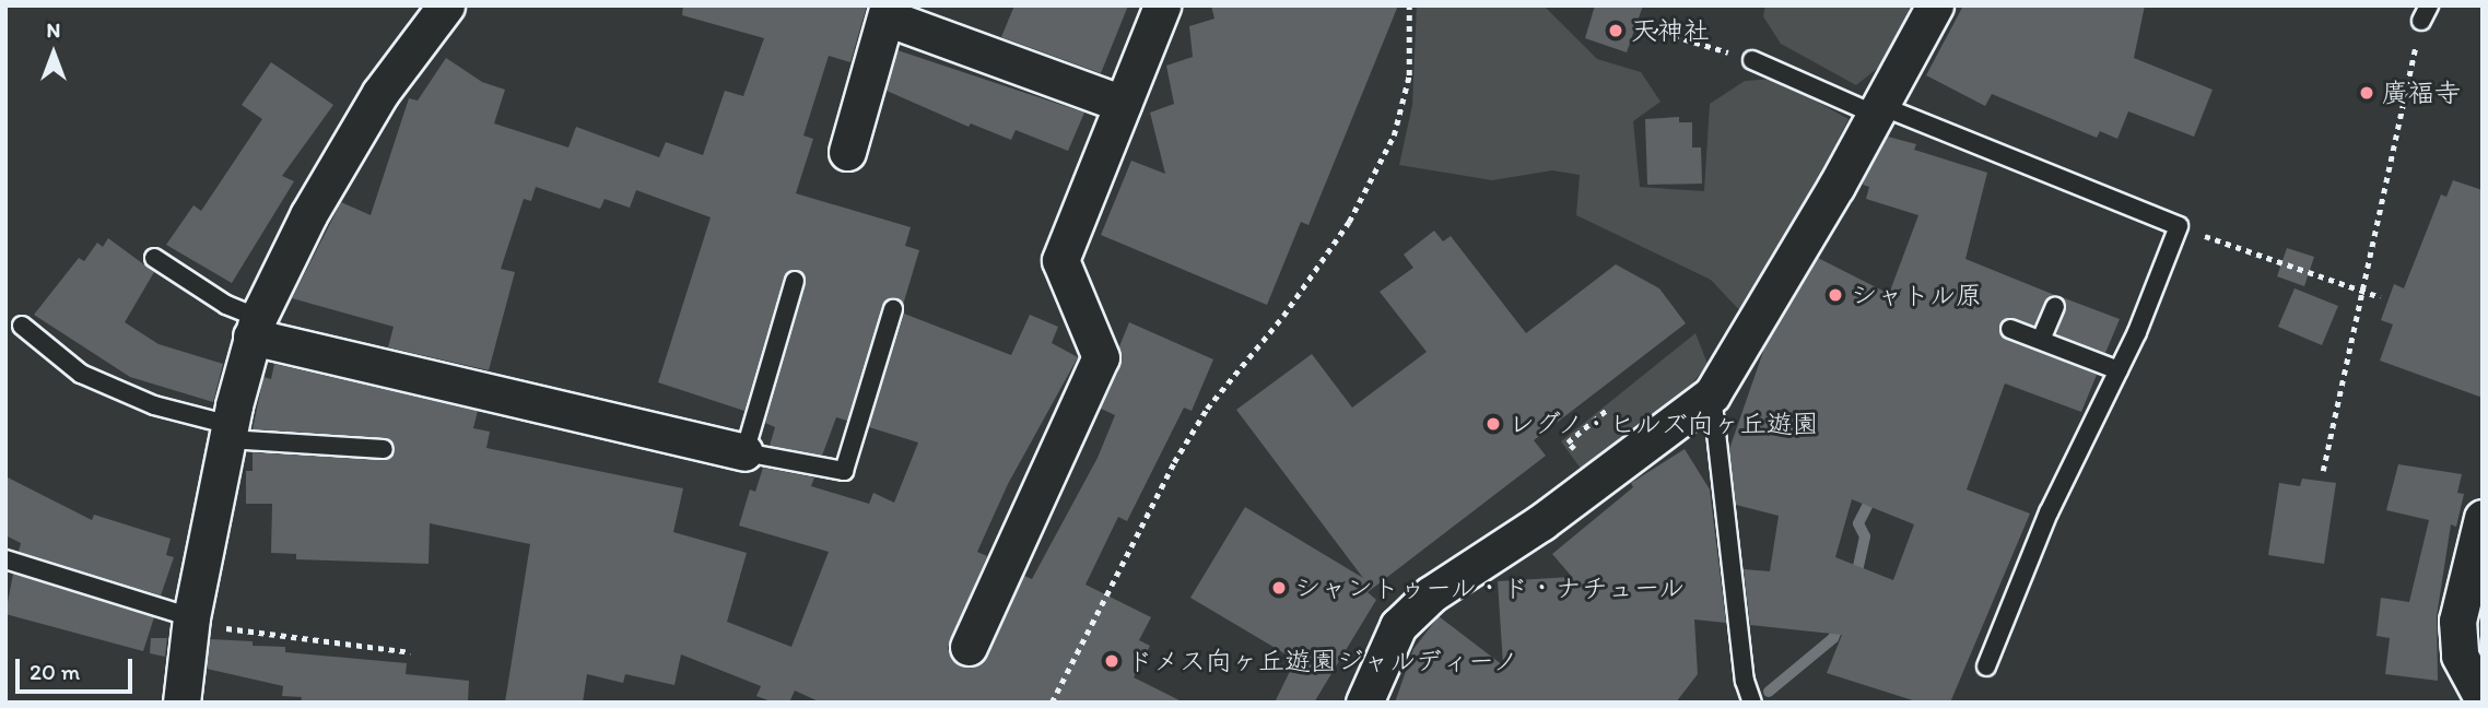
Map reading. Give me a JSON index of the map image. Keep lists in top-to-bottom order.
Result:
{
  "places": [
    "天神社",
    "廣福寺",
    "シャトル原",
    "レグノ・ヒルズ向ヶ丘遊園",
    "シャントゥール・ド・ナチュール",
    "ドメス向ヶ丘遊園ジャルディーノ"
  ],
  "scale_bar": "20 m",
  "north": "top"
}
